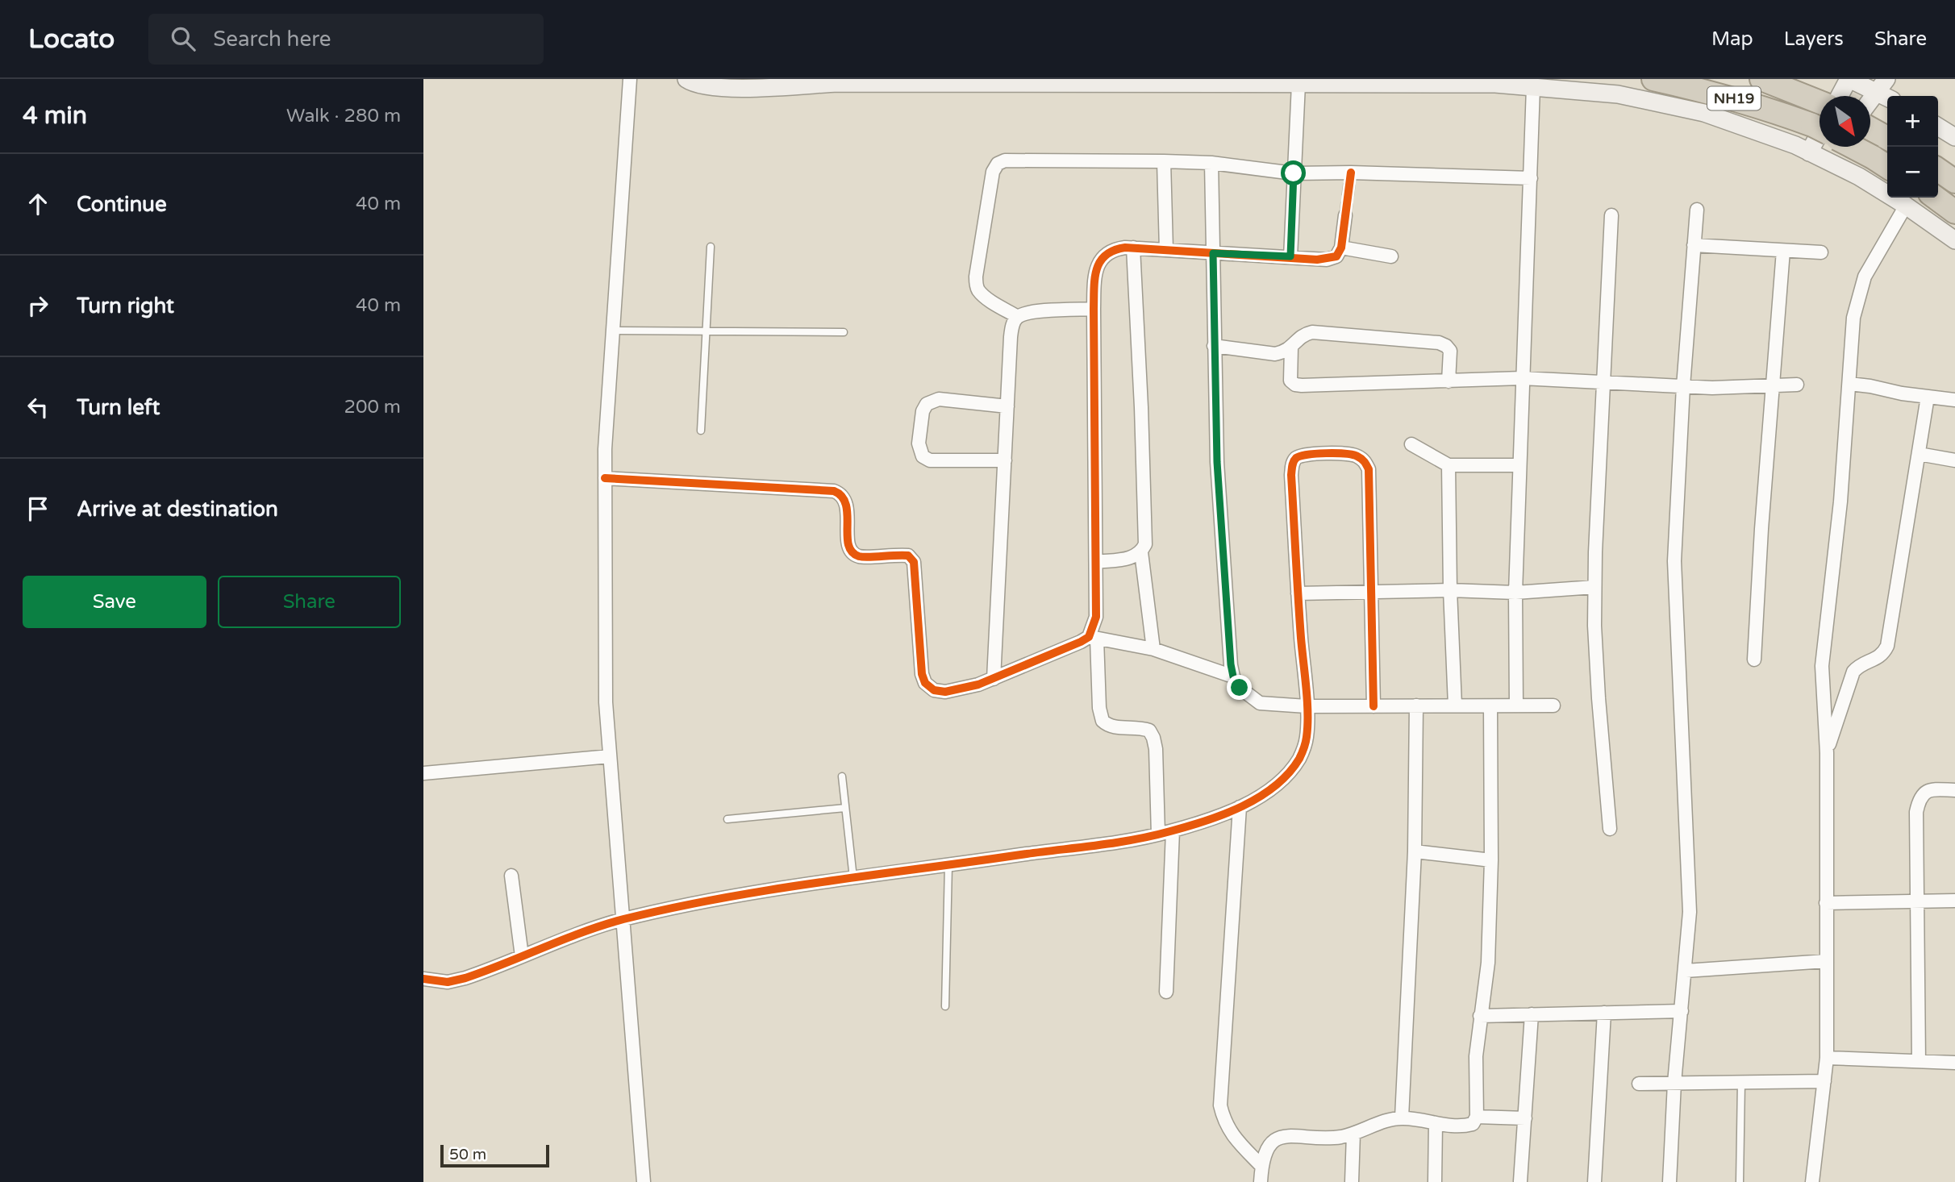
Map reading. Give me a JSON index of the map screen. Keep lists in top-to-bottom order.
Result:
{
  "streets": {
    "highway": ["NH19"]
  },
  "scale_bar": "50 m",
  "north": "bottom right",
  "page": {
    "header": "Locato",
    "search": "Search here",
    "nav": ["Map", "Layers", "Share"],
    "heading": ["4 min", "Walk · 280 m"],
    "map_buttons": ["+", "−"],
    "list": [
      ["Continue", "40 m"],
      ["Turn right", "40 m"],
      ["Turn left", "200 m"],
      "Arrive at destination"
    ],
    "buttons": ["Save", "Share"],
    "scale": "50 m"
  }
}
